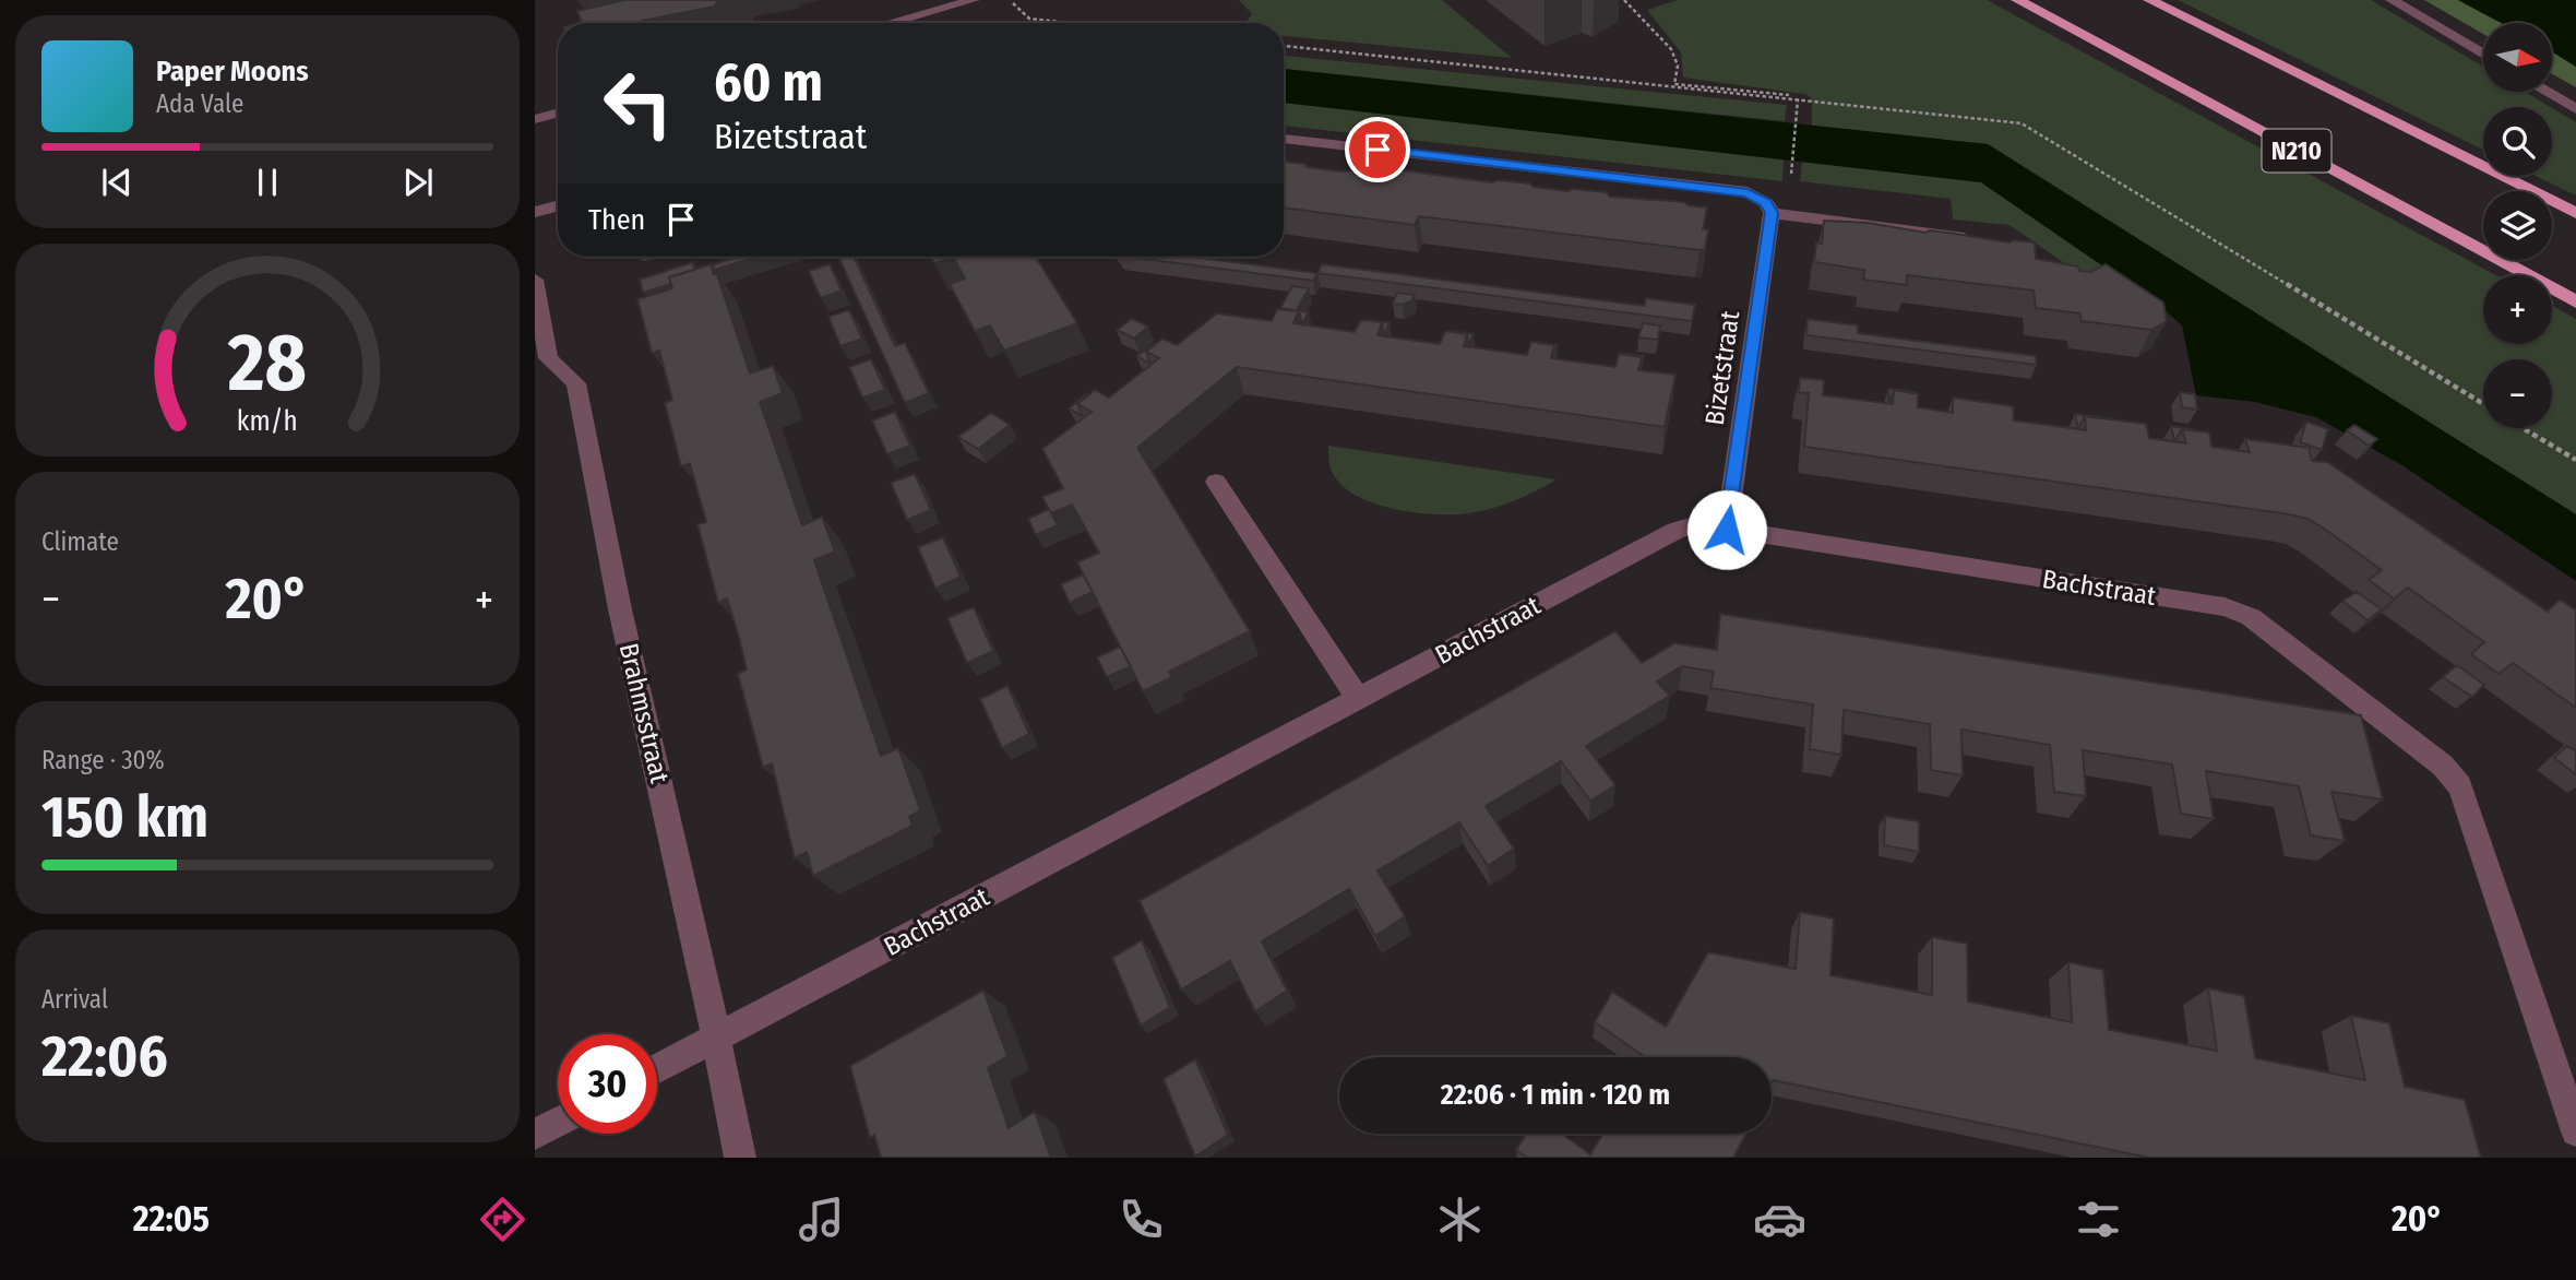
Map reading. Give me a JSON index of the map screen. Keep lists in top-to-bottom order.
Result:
{
  "streets": {
    "highway": ["N210"],
    "street": ["Bizetstraat", "Bachstraat", "Brahmsstraat"]
  },
  "crossings": [
    ["Bizetstraat", "Bachstraat"],
    ["Bachstraat", "Brahmsstraat"]
  ],
  "north": "right",
  "page": {
    "map_buttons": ["+", "−"],
    "turn": ["60 m", "Bizetstraat"],
    "song": ["Paper Moons", "Ada Vale"],
    "then": "Then",
    "tile": [
      "Climate",
      ["Range · 30%", "150 km"],
      ["Arrival", "22:06"]
    ],
    "heat": ["−", "20°", "+"],
    "limit": "30",
    "trip": "22:06 · 1 min · 120 m",
    "tabs": ["22:05", "20°"],
    "gauge": ["28", "km/h"]
  }
}
